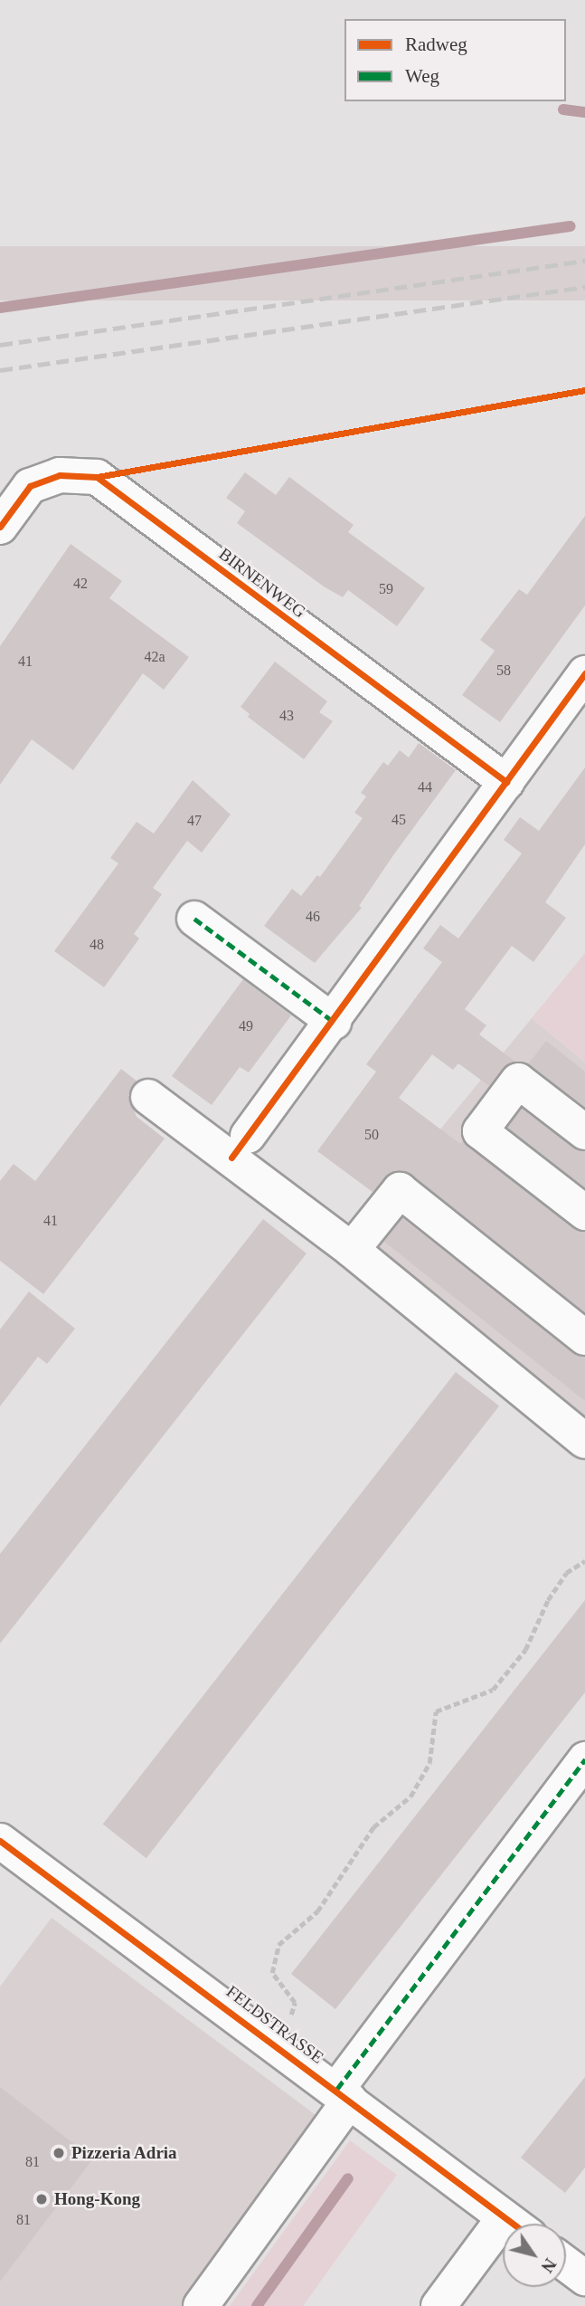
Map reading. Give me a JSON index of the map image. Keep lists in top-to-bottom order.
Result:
{
  "streets": {
    "street": ["BIRNENWEG", "FELDSTRASSE"]
  },
  "places": ["Pizzeria Adria", "Hong-Kong"],
  "house_numbers": [
    "42",
    "59",
    "42a",
    "41",
    "58",
    "43",
    "44",
    "45",
    "47",
    "46",
    "48",
    "49",
    "50",
    "41",
    "81",
    "81"
  ],
  "legend": ["Radweg", "Weg"],
  "north": "bottom right"
}
